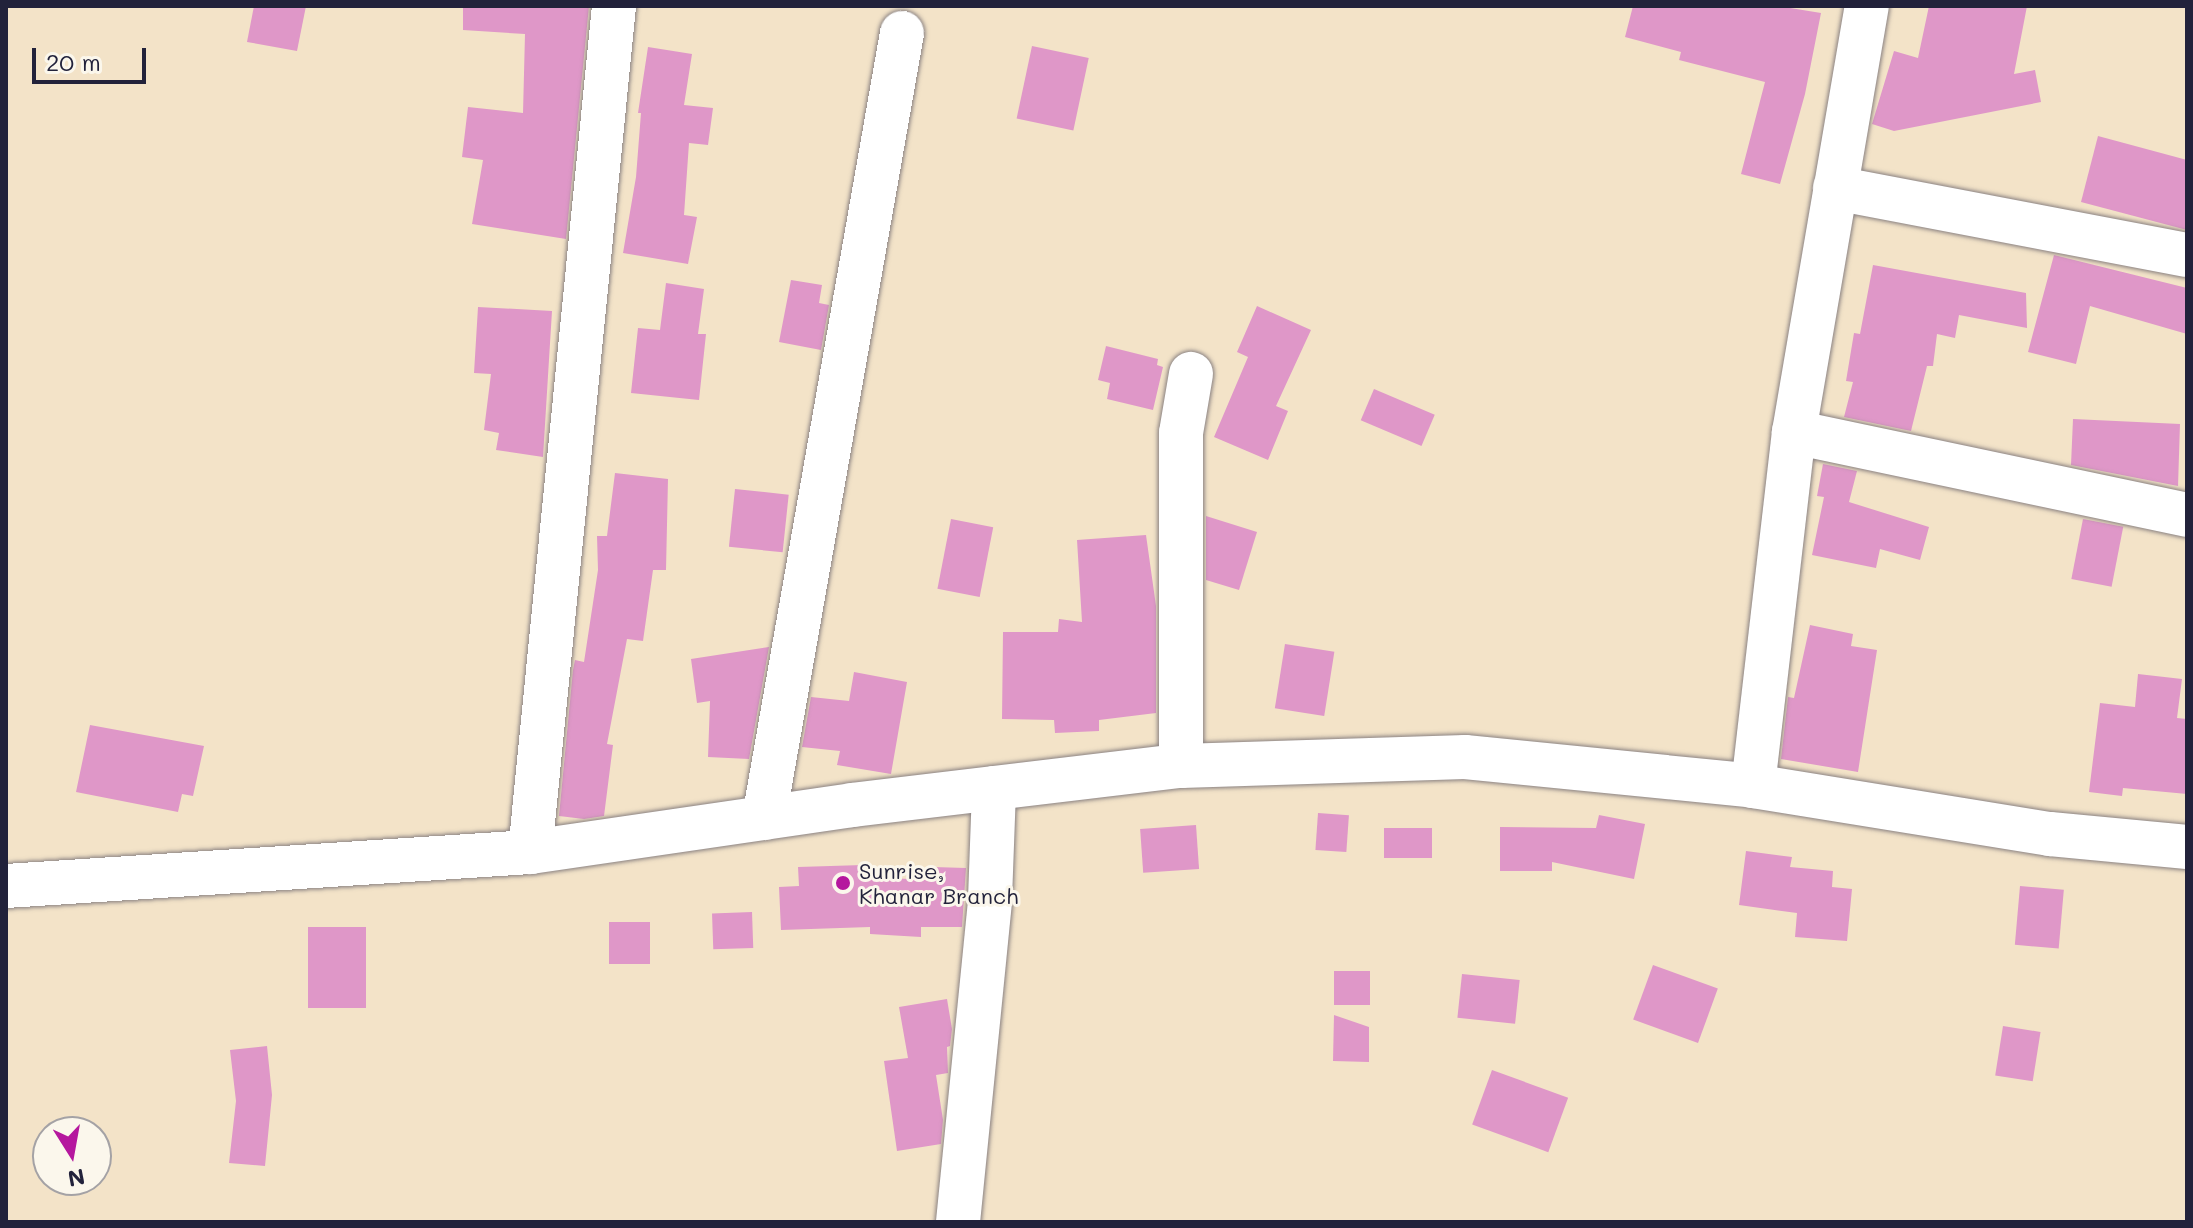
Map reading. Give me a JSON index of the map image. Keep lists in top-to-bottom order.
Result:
{
  "places": ["Sunrise, Khanar Branch"],
  "scale_bar": "20 m",
  "north": "bottom"
}
